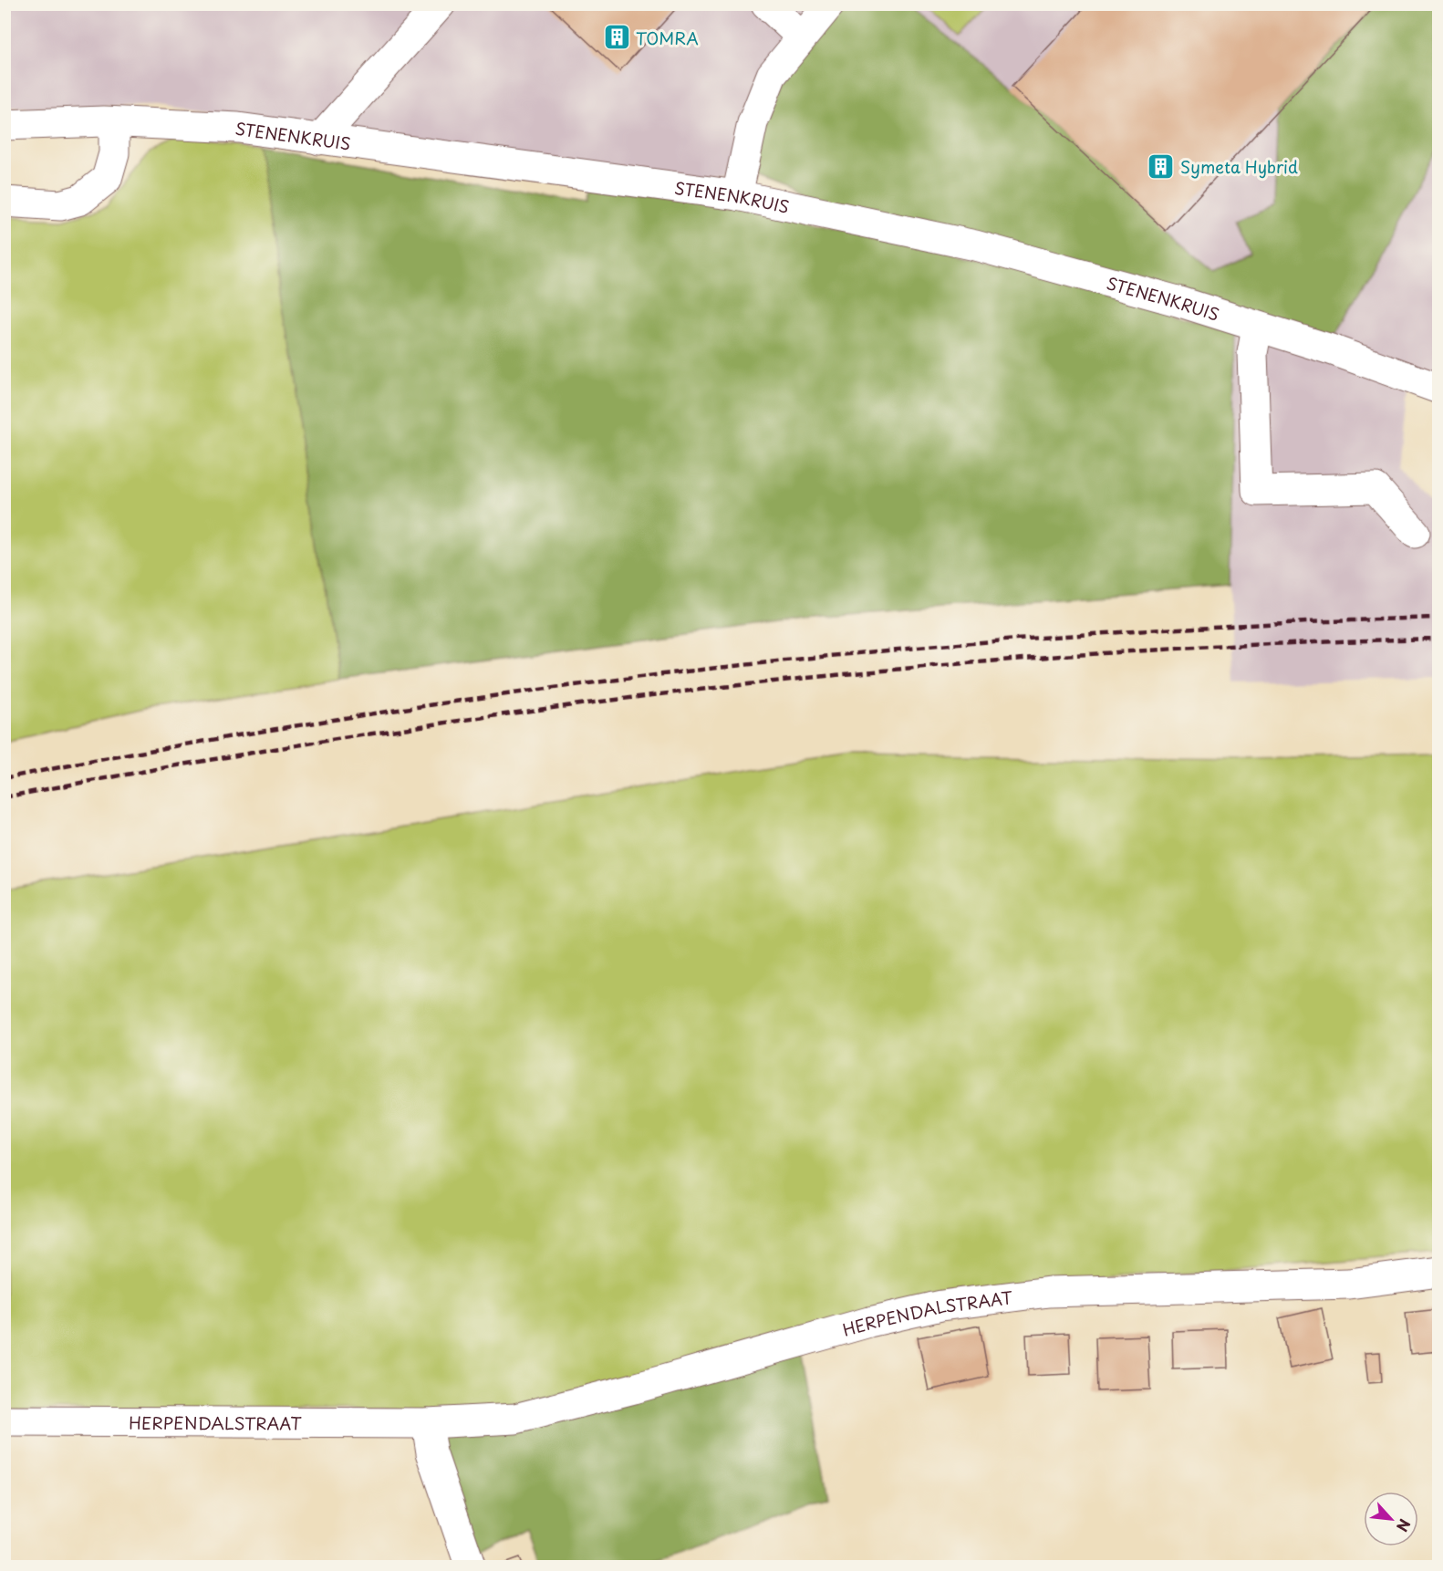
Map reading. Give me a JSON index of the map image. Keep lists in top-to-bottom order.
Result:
{
  "streets": {
    "street": ["STENENKRUIS", "HERPENDALSTRAAT"]
  },
  "places": {
    "building": ["TOMRA", "Symeta Hybrid"]
  },
  "north": "bottom right"
}
